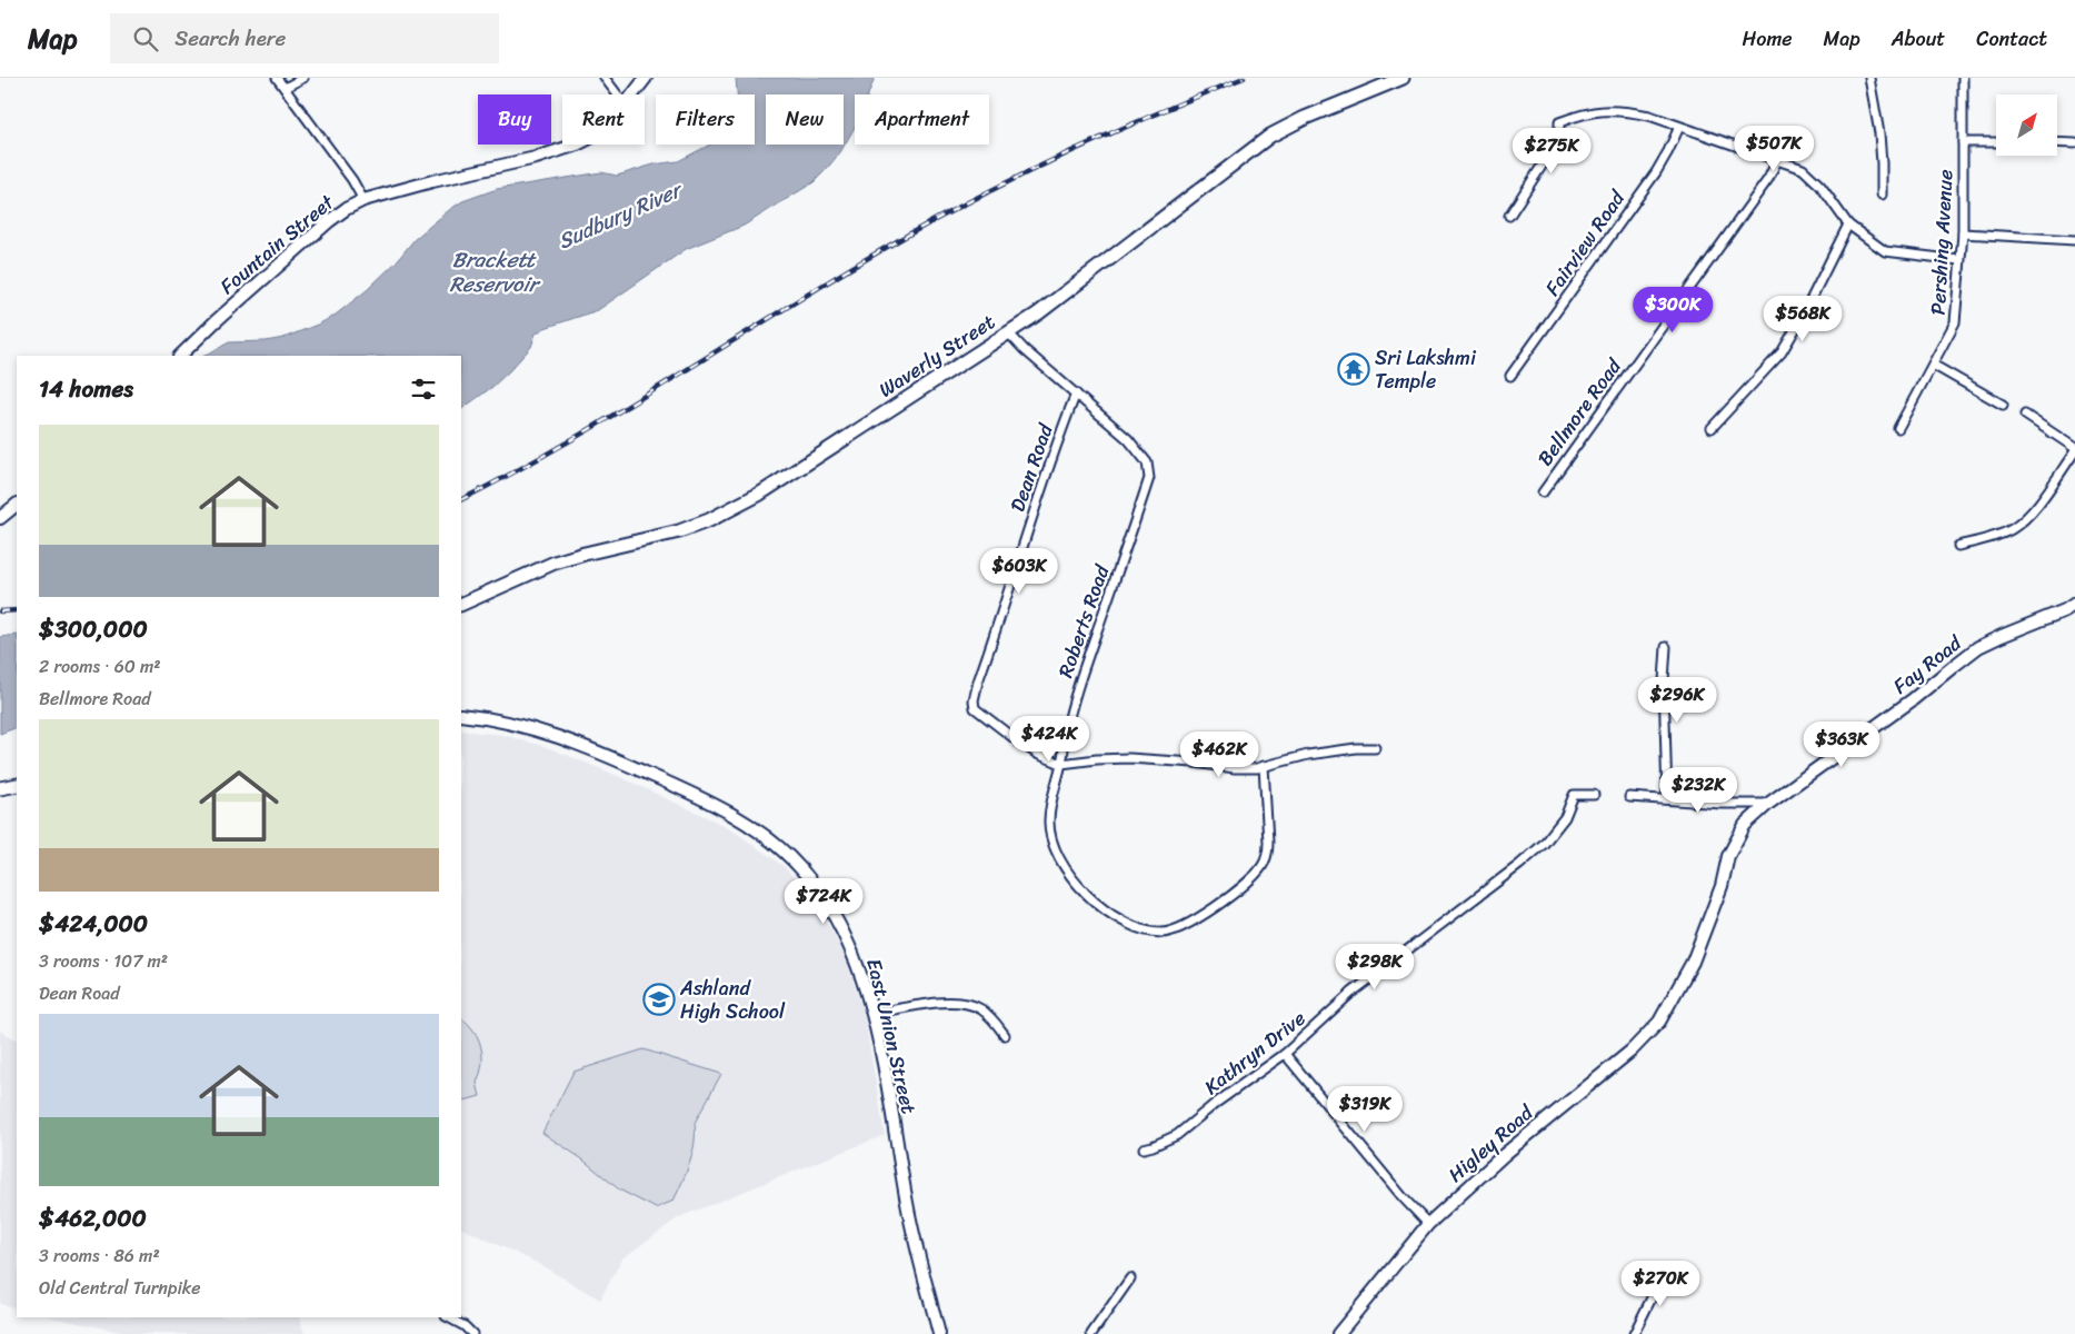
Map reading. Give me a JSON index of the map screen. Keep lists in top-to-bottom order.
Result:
{
  "streets": {
    "main road": ["Waverly Street"],
    "street": [
      "Pershing Avenue",
      "Fairview Road",
      "Fountain Street",
      "Bellmore Road",
      "Dean Road",
      "Roberts Road",
      "Fay Road",
      "East Union Street",
      "Kathryn Drive",
      "Higley Road"
    ]
  },
  "crossings": [
    ["Waverly Street", "Roberts Road"],
    ["Dean Road", "Roberts Road"],
    ["Fay Road", "Higley Road"]
  ],
  "water": ["Sudbury River", "Brackett Reservoir"],
  "places": {
    "temple": ["Sri Lakshmi Temple"],
    "school or university": ["Ashland High School"]
  },
  "north": "top right",
  "page": {
    "header": "Map",
    "search": "Search here",
    "nav": [
      "Home",
      "Map",
      "About",
      "Contact"
    ],
    "chip": [
      "Buy",
      "Rent",
      "Filters",
      "New",
      "Apartment"
    ],
    "price": [
      "$507K",
      "$275K",
      "$300K",
      "$568K",
      "$603K",
      "$296K",
      "$424K",
      "$363K",
      "$462K",
      "$232K",
      "$724K",
      "$298K",
      "$319K",
      "$270K"
    ],
    "heading": "14 homes",
    "list": [
      {
        "name": "$300,000",
        "note": "2 rooms · 60 m² · Bellmore Road"
      },
      {
        "name": "$424,000",
        "note": "3 rooms · 107 m² · Dean Road"
      },
      {
        "name": "$462,000",
        "note": "3 rooms · 86 m² · Old Central Turnpike"
      }
    ]
  }
}
